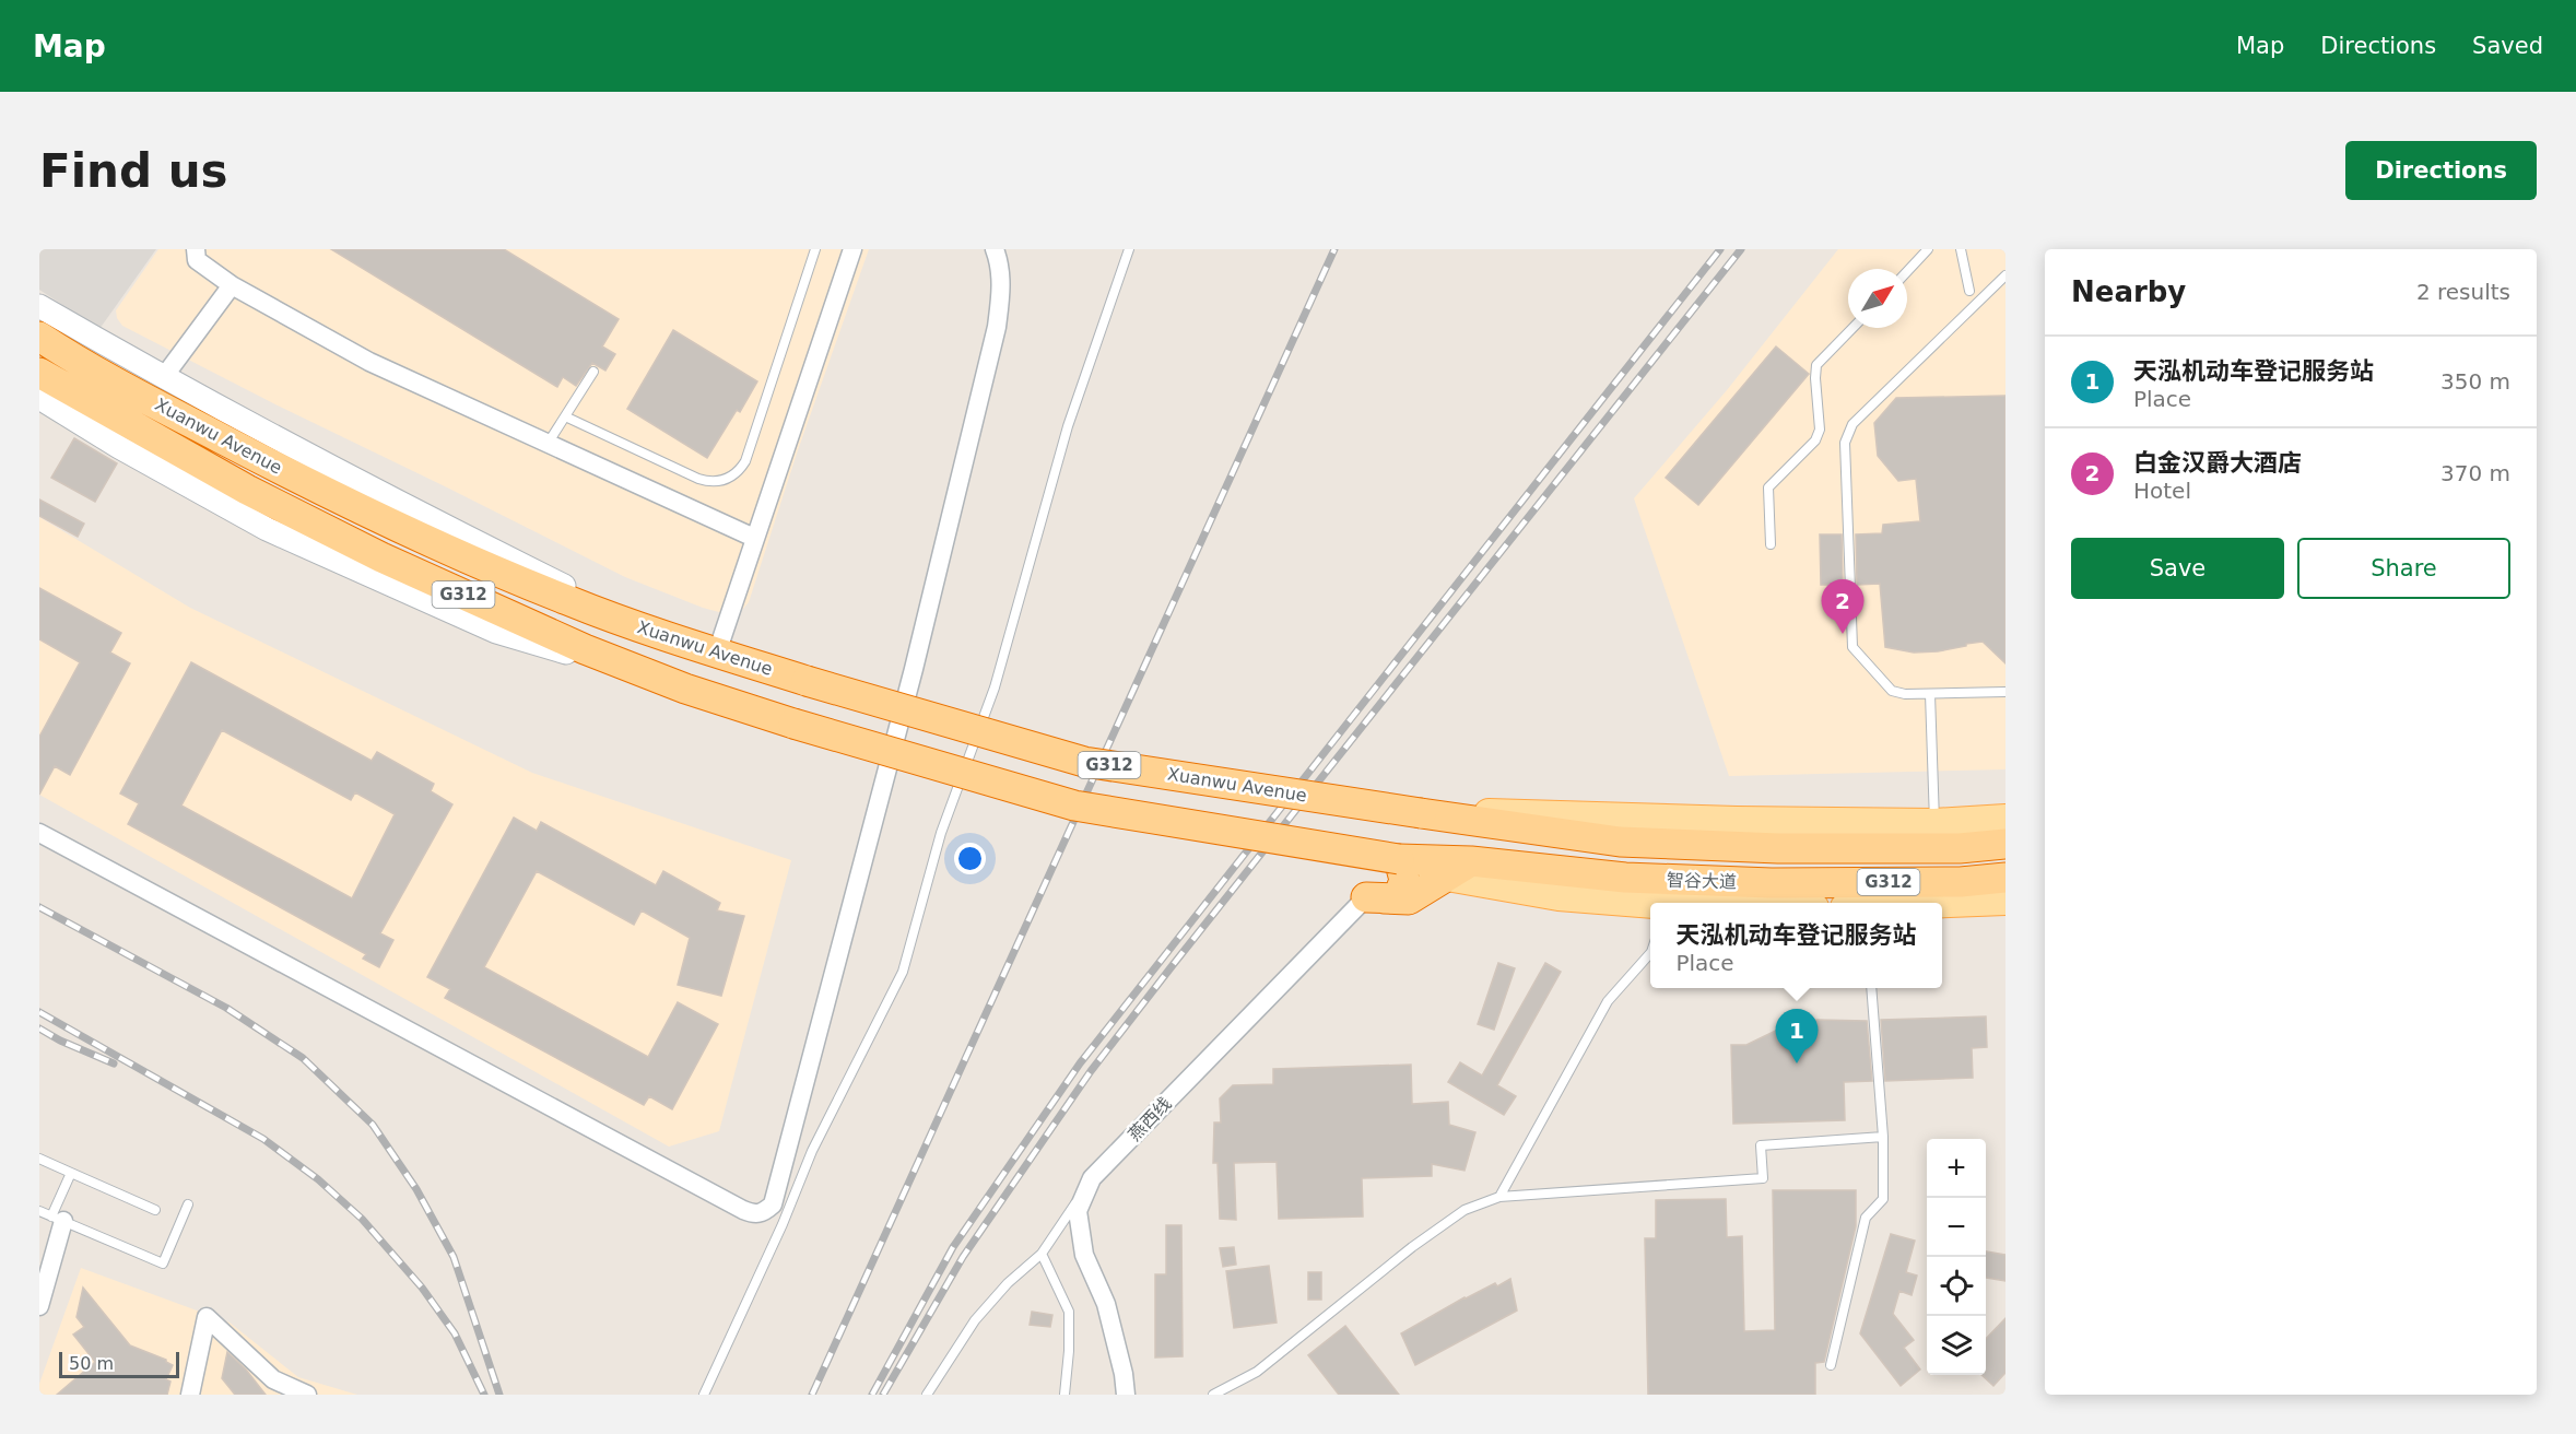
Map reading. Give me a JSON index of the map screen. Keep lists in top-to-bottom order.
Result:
{
  "streets": {
    "highway": ["Xuanwu Avenue", "G312", "智谷大道"],
    "street": ["燕西线"]
  },
  "crossings": [
    ["Xuanwu Avenue", "智谷大道"]
  ],
  "scale_bar": "50 m",
  "north": "top right",
  "page": {
    "header": "Map",
    "nav": ["Map", "Directions", "Saved"],
    "buttons": [
      "Directions",
      ["Save", "Share"]
    ],
    "title": "Find us",
    "heading": ["Nearby", "2 results"],
    "list": [
      {
        "mark": "1",
        "name": "天泓机动车登记服务站",
        "note": "Place",
        "value": "350 m"
      },
      {
        "mark": "2",
        "name": "白金汉爵大酒店",
        "note": "Hotel",
        "value": "370 m"
      }
    ],
    "pins": ["2", "1"],
    "popup": ["天泓机动车登记服务站", "Place"],
    "map_buttons": ["+", "−"],
    "scale": "50 m"
  }
}
